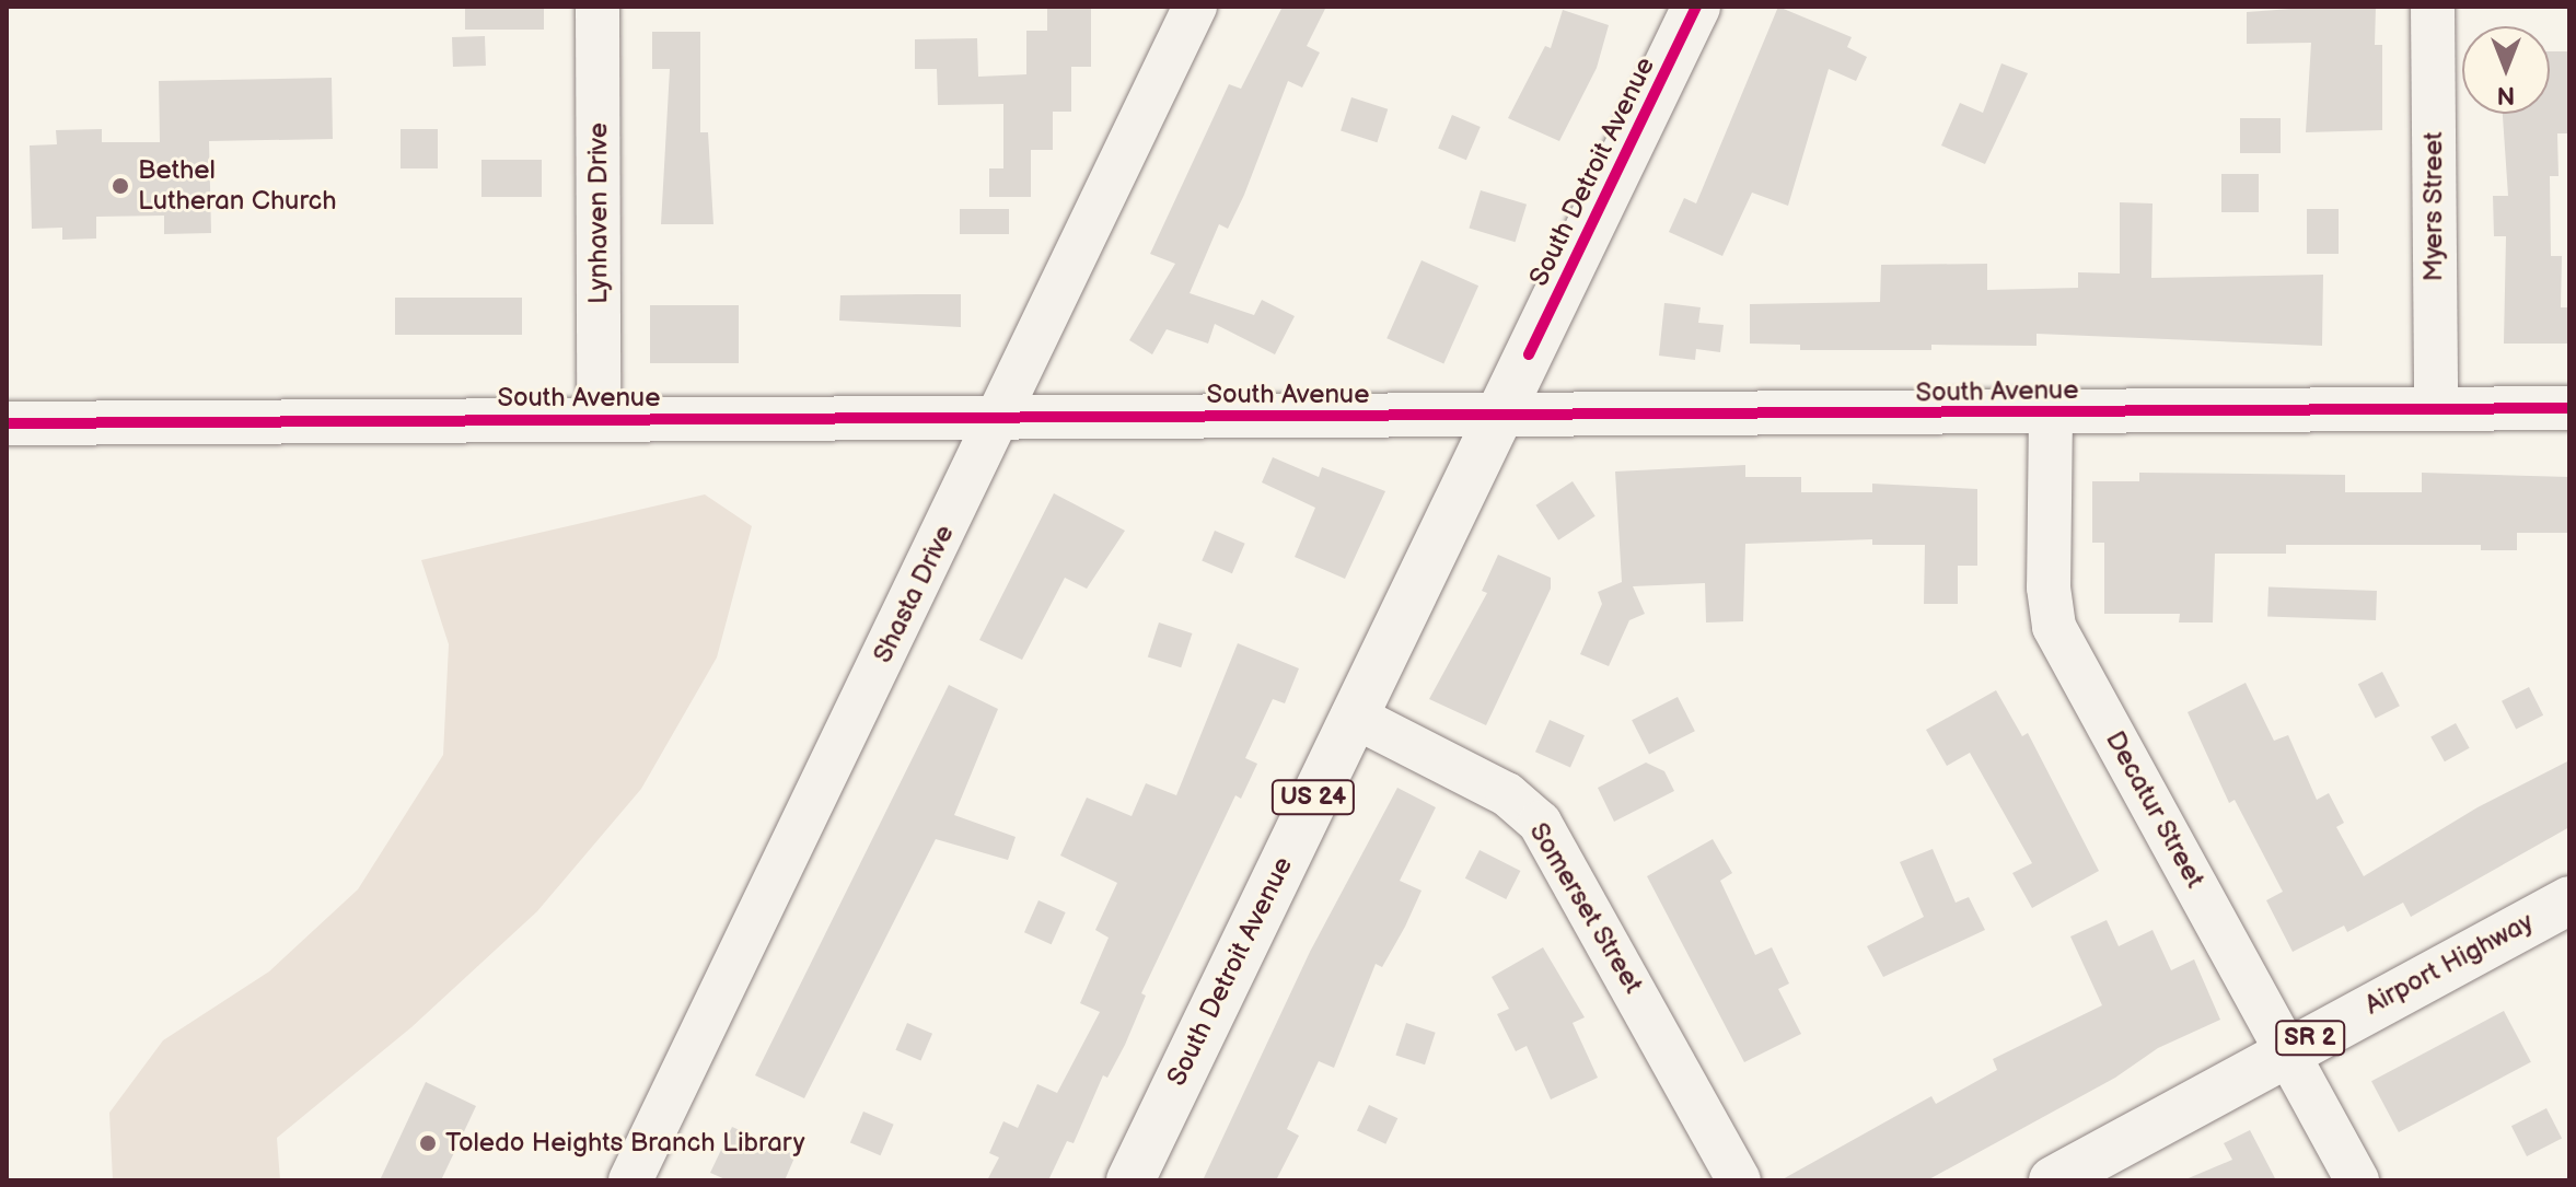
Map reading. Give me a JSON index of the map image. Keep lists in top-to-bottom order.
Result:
{
  "streets": {
    "main road": [
      "South Detroit Avenue",
      "US 24",
      "Airport Highway",
      "SR 2"
    ],
    "street": [
      "Myers Street",
      "Lynhaven Drive",
      "South Avenue",
      "Shasta Drive",
      "Decatur Street",
      "Somerset Street"
    ]
  },
  "crossings": [
    ["South Detroit Avenue", "South Avenue"],
    ["South Detroit Avenue", "Somerset Street"],
    ["Myers Street", "South Avenue"],
    ["Lynhaven Drive", "South Avenue"],
    ["South Avenue", "Shasta Drive"],
    ["South Avenue", "Decatur Street"],
    ["Decatur Street", "Airport Highway"]
  ],
  "places": ["Bethel Lutheran Church", "Toledo Heights Branch Library"],
  "north": "bottom"
}
